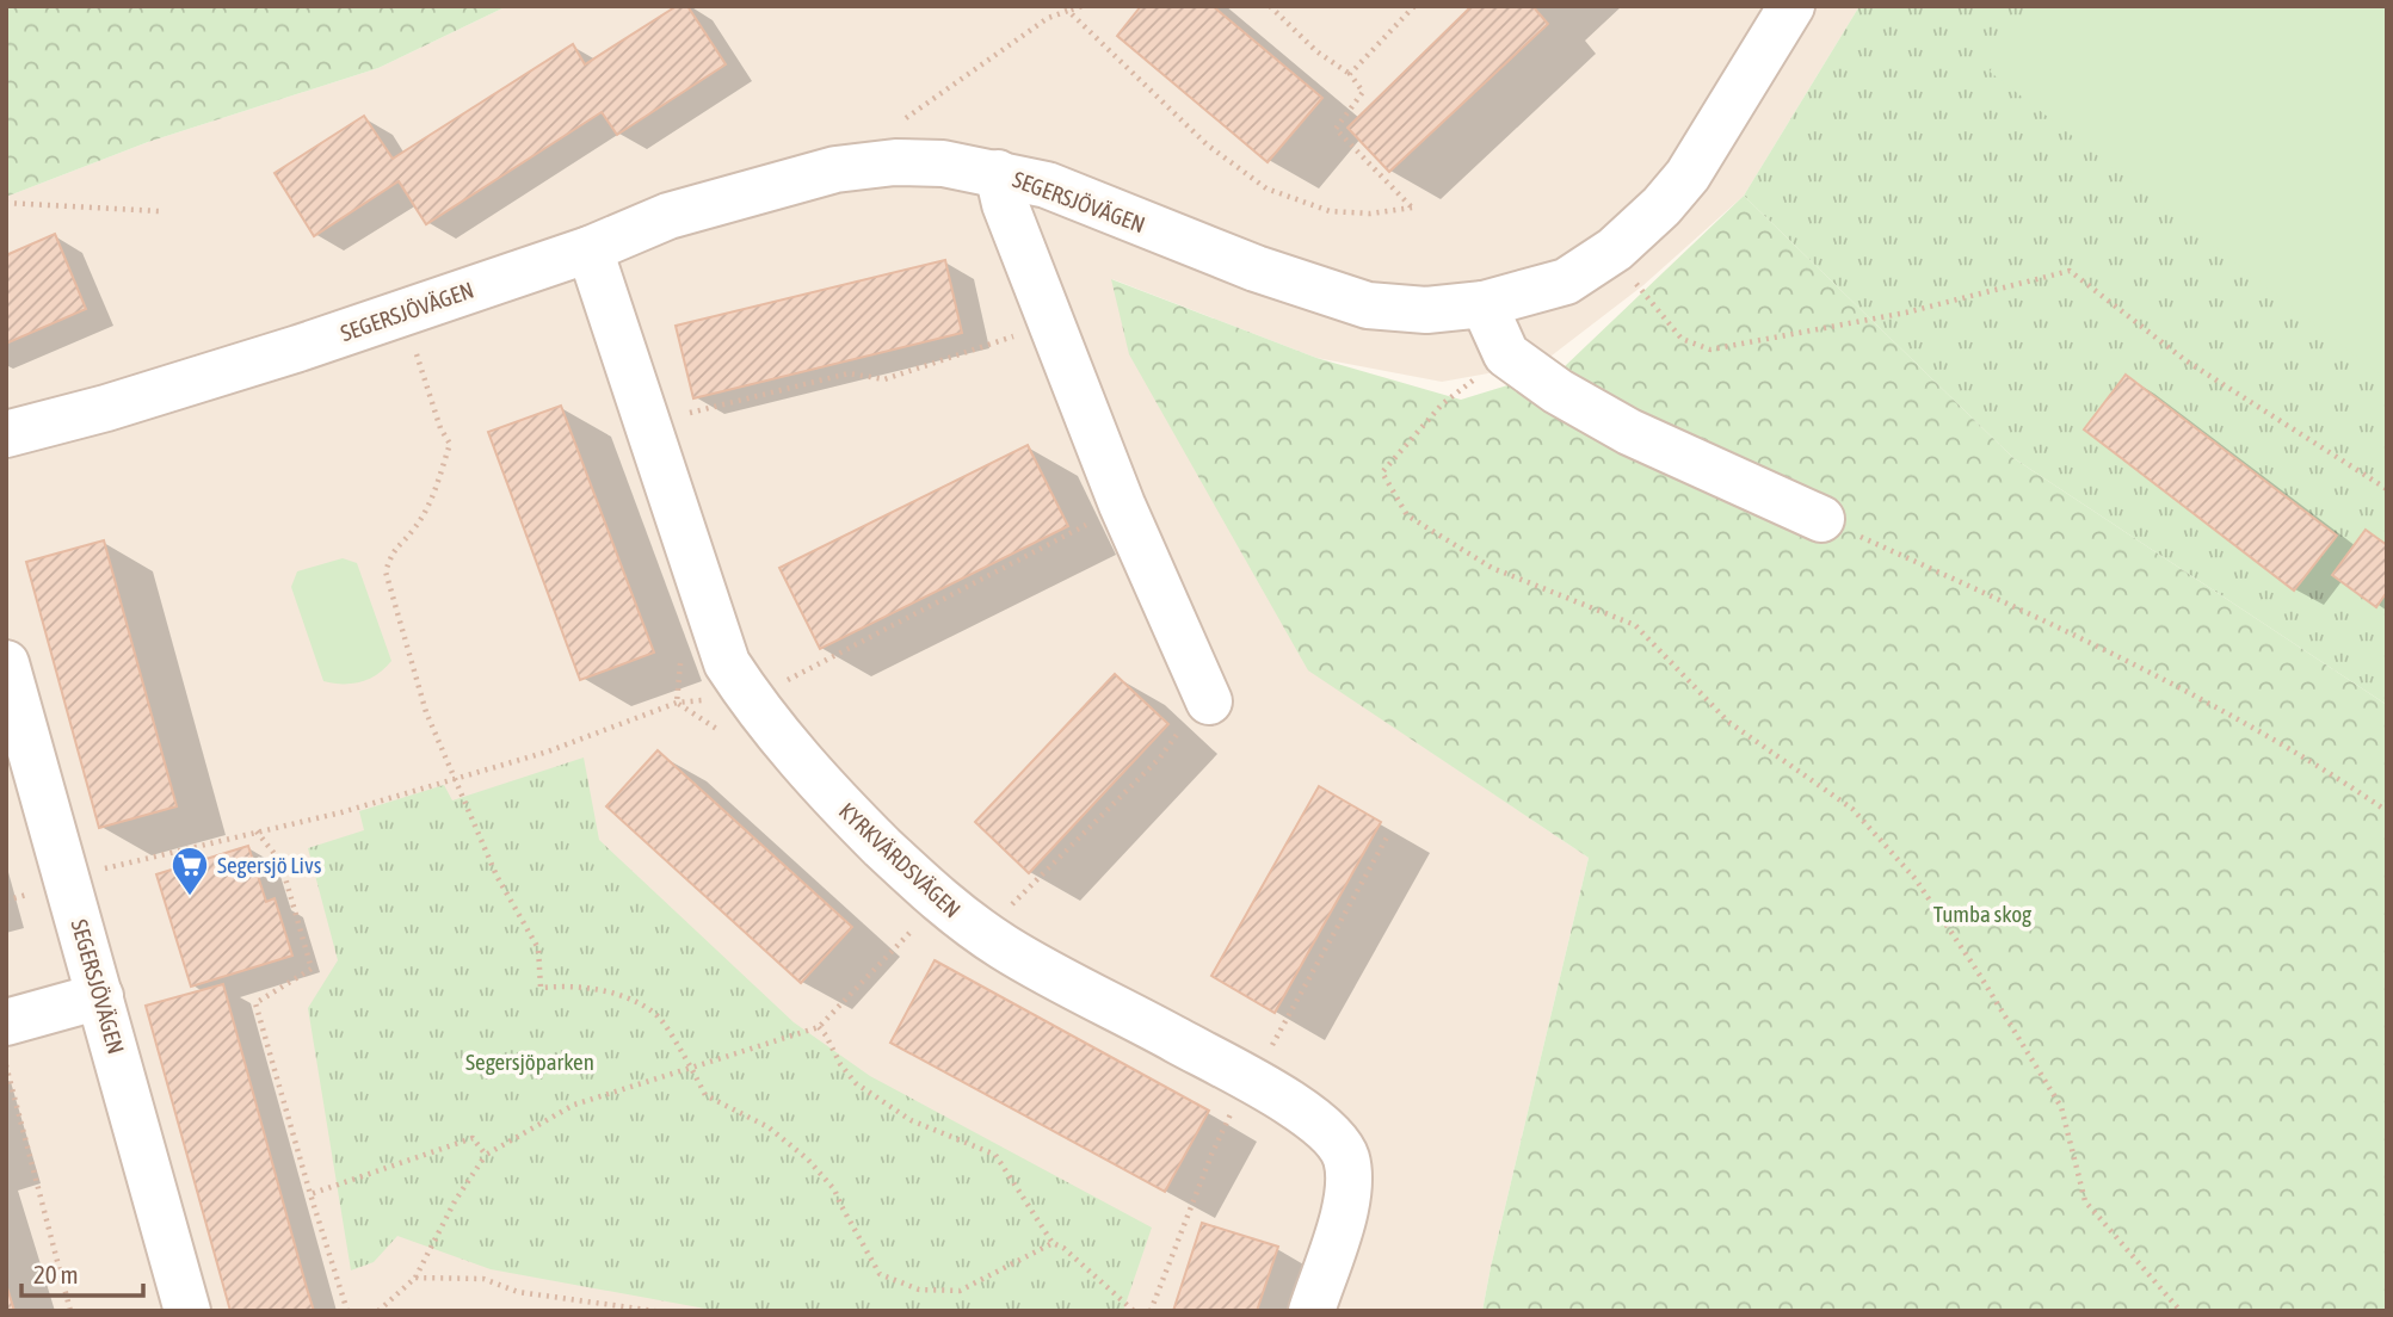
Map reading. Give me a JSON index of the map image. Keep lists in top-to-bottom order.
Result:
{
  "streets": {
    "street": ["SEGERSJÖVÄGEN", "KYRKVÄRDSVÄGEN"]
  },
  "crossings": [
    ["SEGERSJÖVÄGEN", "KYRKVÄRDSVÄGEN"]
  ],
  "parks": ["Tumba skog", "Segersjöparken"],
  "places": {
    "supermarket": ["Segersjö Livs"]
  },
  "scale_bar": "20 m"
}
